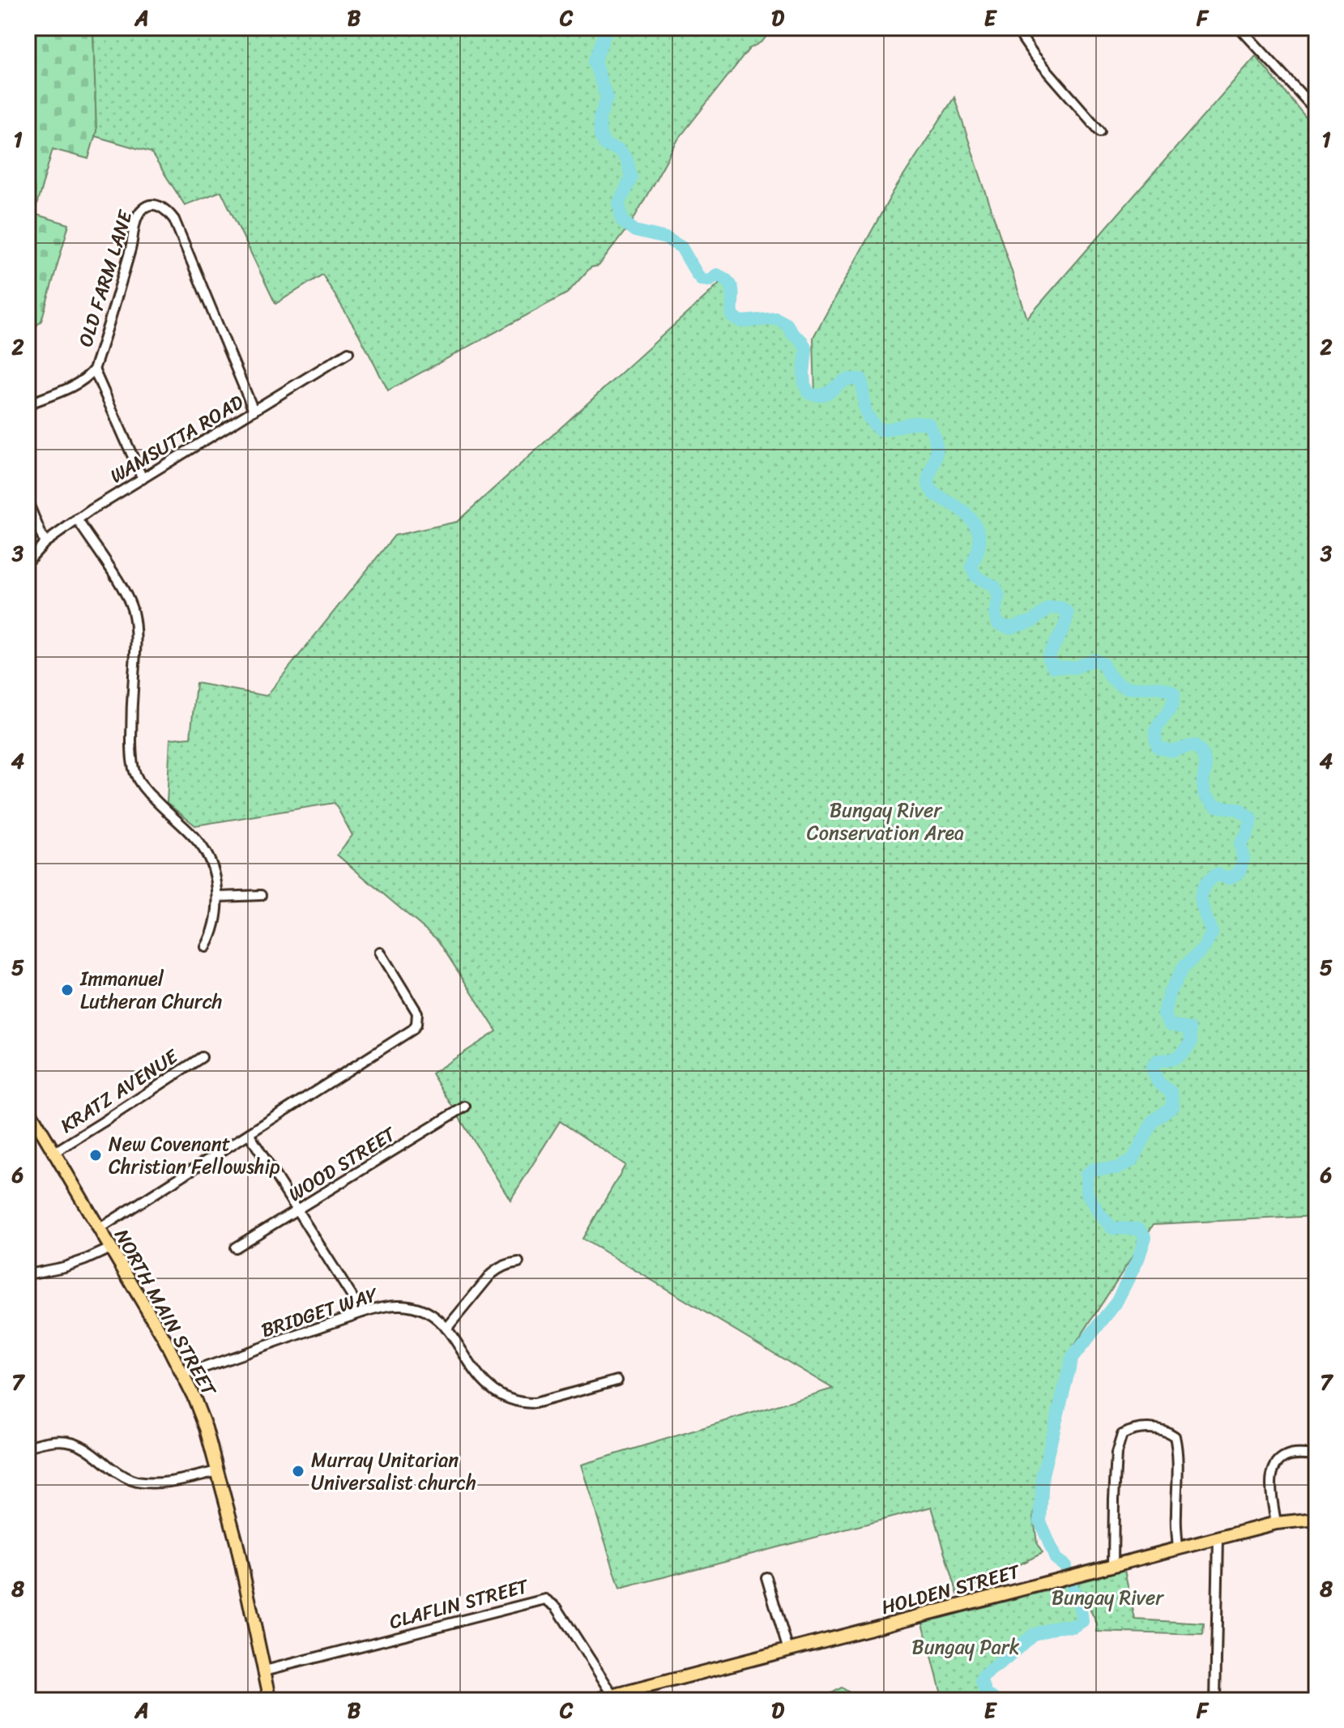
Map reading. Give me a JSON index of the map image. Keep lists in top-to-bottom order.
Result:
{
  "streets": {
    "main road": ["NORTH MAIN STREET", "HOLDEN STREET"],
    "street": [
      "OLD FARM LANE",
      "WAMSUTTA ROAD",
      "KRATZ AVENUE",
      "WOOD STREET",
      "BRIDGET WAY",
      "CLAFLIN STREET"
    ]
  },
  "crossings": [
    ["OLD FARM LANE", "WAMSUTTA ROAD"],
    ["KRATZ AVENUE", "NORTH MAIN STREET"],
    ["NORTH MAIN STREET", "BRIDGET WAY"],
    ["NORTH MAIN STREET", "CLAFLIN STREET"],
    ["HOLDEN STREET", "CLAFLIN STREET"]
  ],
  "parks": ["Bungay River Conservation Area", "Bungay River", "Bungay Park"],
  "places": ["Immanuel Lutheran Church", "New Covenant Christian Fellowship", "Murray Unitarian Universalist church"],
  "grid": {
    "columns": [
      "A",
      "B",
      "C",
      "D",
      "E",
      "F"
    ],
    "rows": [
      "1",
      "2",
      "3",
      "4",
      "5",
      "6",
      "7",
      "8"
    ]
  }
}
